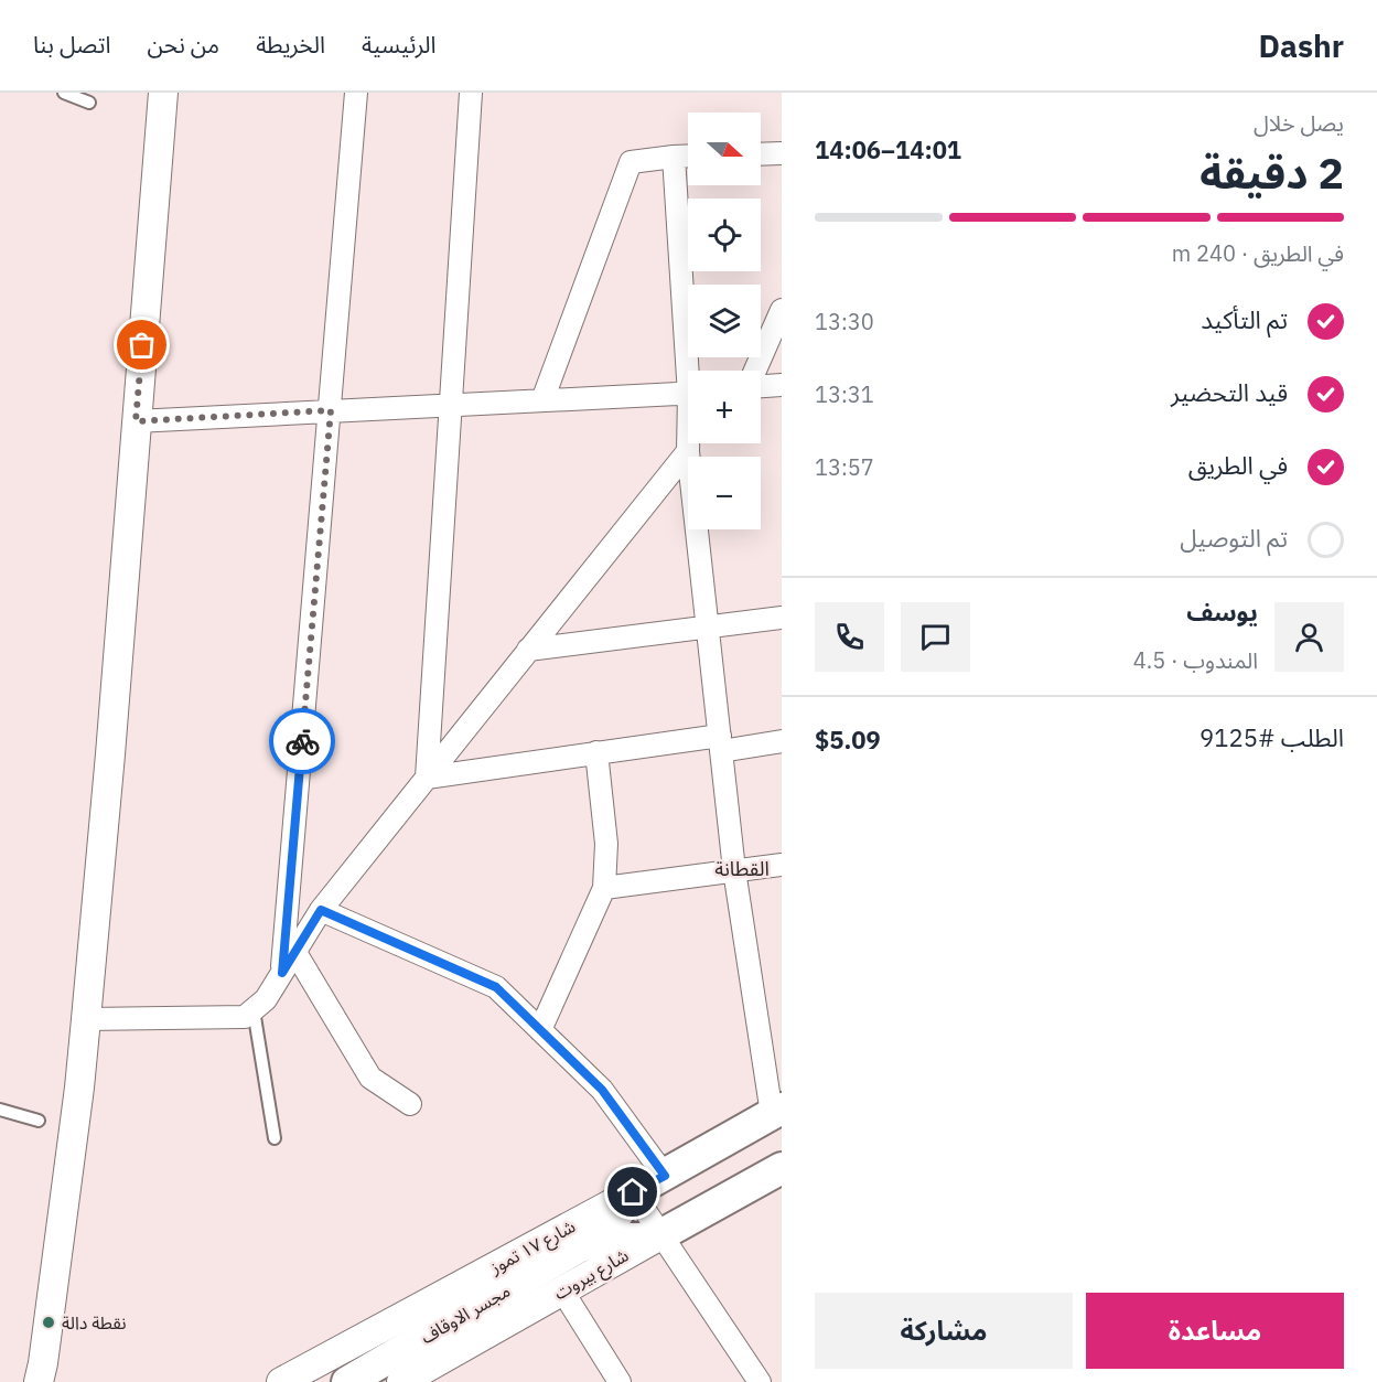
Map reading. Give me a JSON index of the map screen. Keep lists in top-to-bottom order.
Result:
{
  "streets": {
    "main road": ["شارع ١٧ تموز", "شارع بيروت", "مجسر الاوقاف"]
  },
  "crossings": [
    ["شارع ١٧ تموز", "مجسر الاوقاف"],
    ["شارع بيروت", "مجسر الاوقاف"]
  ],
  "districts": ["القطانة"],
  "places": ["نقطة دالة"],
  "north": "right",
  "page": {
    "header": "Dashr",
    "nav": [
      "الرئيسية",
      "الخريطة",
      "من نحن",
      "اتصل بنا"
    ],
    "heading": ["2 دقيقة", "يصل خلال", "14:01–14:06"],
    "panel": [
      "يوسف",
      "المندوب · 4.5",
      "الطلب #9125",
      "$5.09"
    ],
    "map_buttons": ["+", "−"],
    "bar": "في الطريق · 240 m",
    "list": [
      ["تم التأكيد", "13:30"],
      ["قيد التحضير", "13:31"],
      ["في الطريق", "13:57"],
      "تم التوصيل"
    ],
    "buttons": ["مساعدة", "مشاركة"]
  }
}
